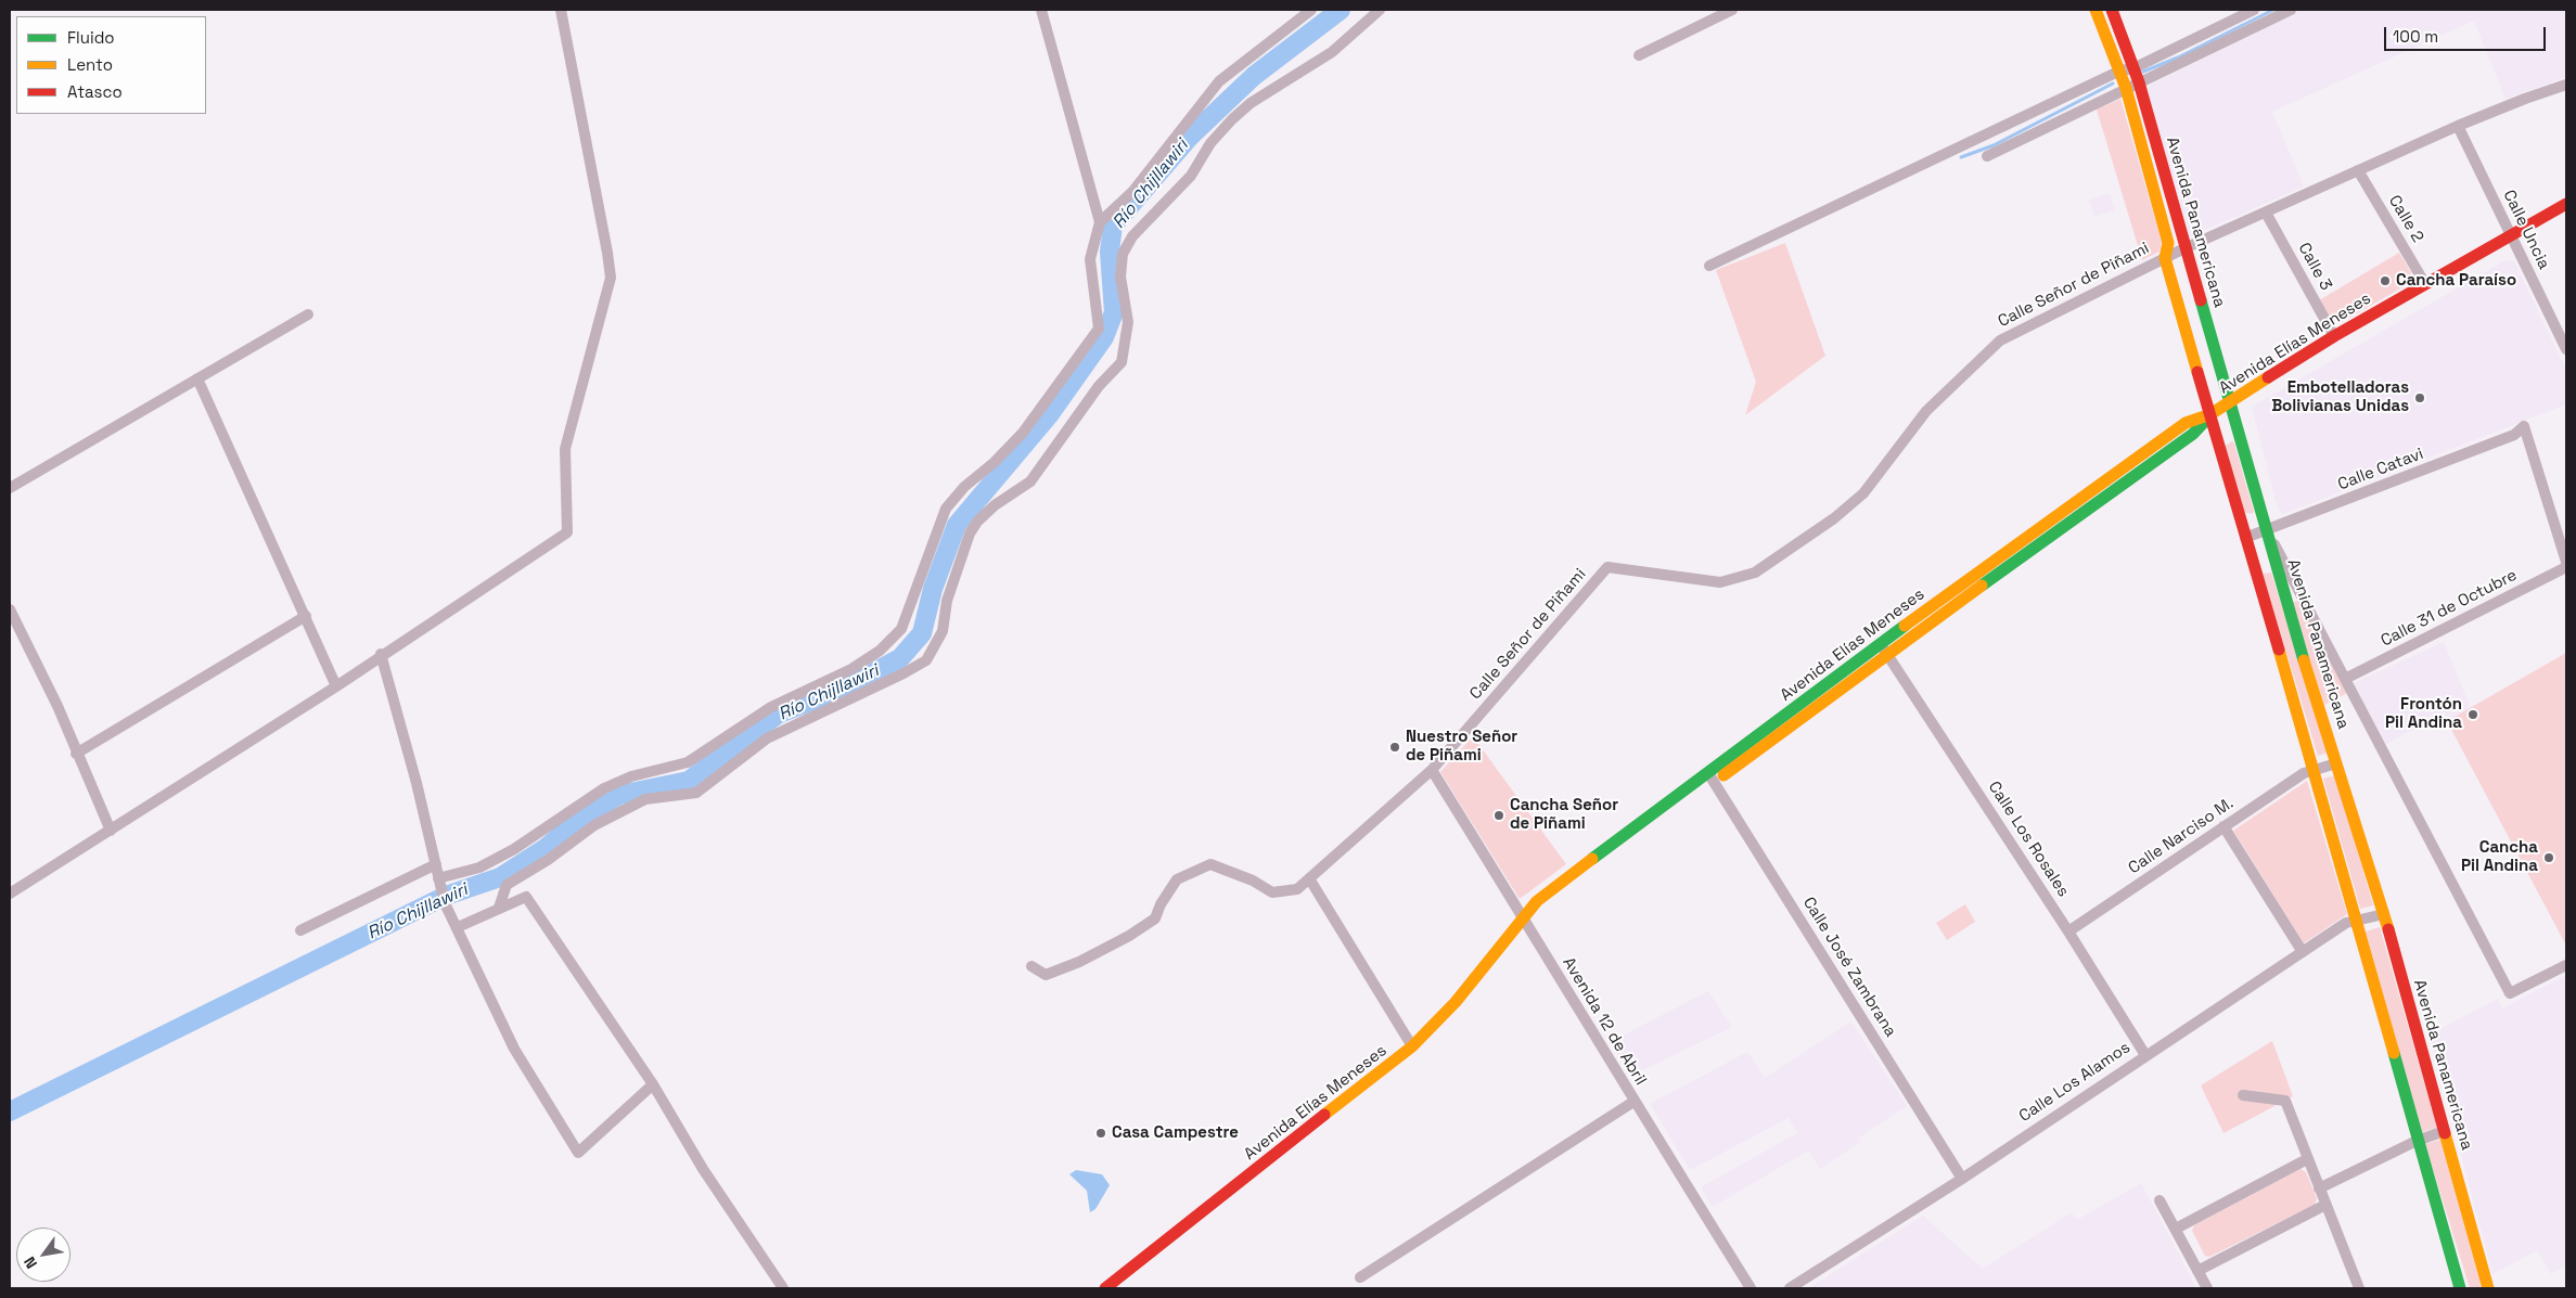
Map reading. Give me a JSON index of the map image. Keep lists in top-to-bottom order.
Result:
{
  "streets": {
    "main road": ["Avenida Panamericana", "Avenida Elías Meneses"],
    "street": [
      "Calle 2",
      "Calle Uncia",
      "Calle 3",
      "Calle Señor de Piñami",
      "Calle Catavi",
      "Calle 31 de Octubre",
      "Calle Narciso M.",
      "Calle Los Rosales",
      "Calle José Zambrana",
      "Avenida 12 de Abril",
      "Calle Los Alamos"
    ]
  },
  "crossings": [
    ["Calle 2", "Calle Señor de Piñami"],
    ["Calle 2", "Avenida Elías Meneses"],
    ["Avenida Panamericana", "Calle Señor de Piñami"],
    ["Avenida Panamericana", "Avenida Elías Meneses"],
    ["Avenida Panamericana", "Calle Catavi"],
    ["Avenida Panamericana", "Calle Narciso M."],
    ["Avenida Panamericana", "Calle Los Alamos"],
    ["Calle Uncia", "Calle Señor de Piñami"],
    ["Calle Uncia", "Avenida Elías Meneses"],
    ["Calle 3", "Calle Señor de Piñami"],
    ["Calle 3", "Avenida Elías Meneses"],
    ["Calle Señor de Piñami", "Avenida 12 de Abril"],
    ["Avenida Elías Meneses", "Calle Los Rosales"],
    ["Avenida Elías Meneses", "Calle José Zambrana"],
    ["Avenida Elías Meneses", "Avenida 12 de Abril"],
    ["Calle Narciso M.", "Calle Los Rosales"],
    ["Calle Los Rosales", "Calle Los Alamos"],
    ["Calle José Zambrana", "Calle Los Alamos"]
  ],
  "water": ["Río Chijllawiri"],
  "places": [
    "Cancha Paraíso",
    "Embotelladoras Bolivianas Unidas",
    "Frontón Pil Andina",
    "Nuestro Señor de Piñami",
    "Cancha Señor de Piñami",
    "Cancha Pil Andina",
    "Casa Campestre"
  ],
  "legend": ["Fluido", "Lento", "Atasco"],
  "scale_bar": "100 m",
  "north": "bottom left"
}
